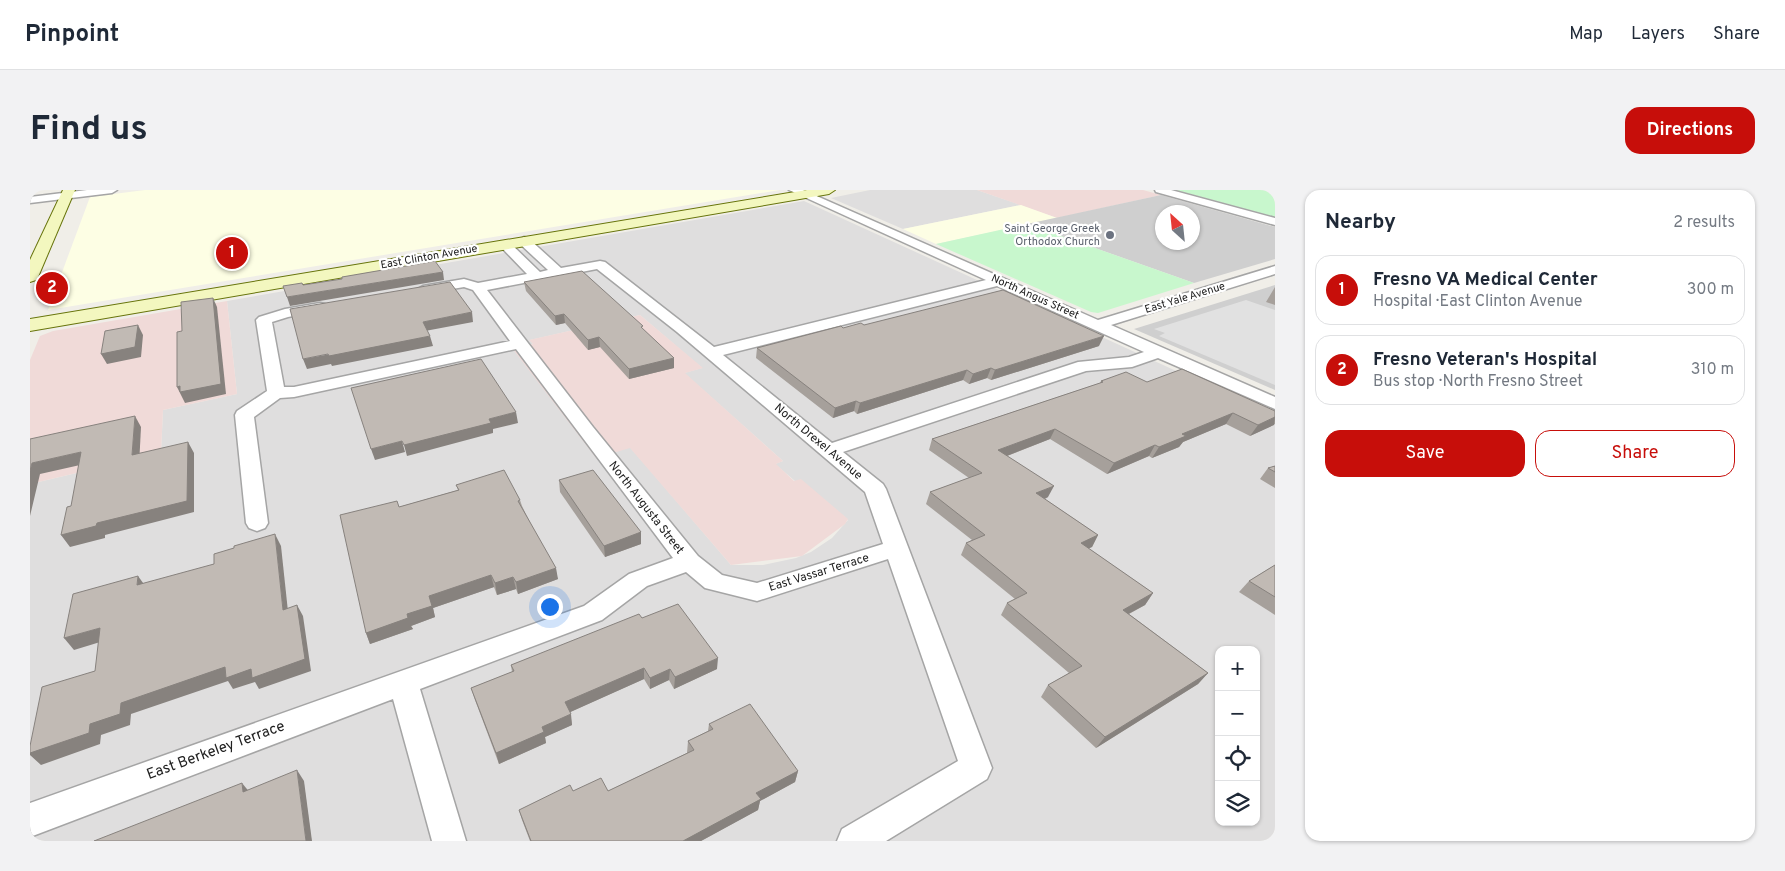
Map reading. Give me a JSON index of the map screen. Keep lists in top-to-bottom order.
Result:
{
  "streets": {
    "main road": ["East Clinton Avenue"],
    "street": [
      "North Angus Street",
      "East Yale Avenue",
      "North Drexel Avenue",
      "North Augusta Street",
      "East Vassar Terrace",
      "East Berkeley Terrace"
    ]
  },
  "crossings": [
    ["East Clinton Avenue", "North Angus Street"],
    ["North Angus Street", "East Yale Avenue"],
    ["North Drexel Avenue", "East Vassar Terrace"],
    ["North Augusta Street", "East Vassar Terrace"],
    ["North Augusta Street", "East Berkeley Terrace"]
  ],
  "places": ["Saint George Greek Orthodox Church"],
  "north": "top left",
  "page": {
    "header": "Pinpoint",
    "nav": ["Map", "Layers", "Share"],
    "buttons": [
      "Directions",
      ["Save", "Share"]
    ],
    "title": "Find us",
    "heading": ["Nearby", "2 results"],
    "pins": ["1", "2"],
    "list": [
      {
        "mark": "1",
        "name": "Fresno VA Medical Center",
        "note": "Hospital · East Clinton Avenue",
        "value": "300 m"
      },
      {
        "mark": "2",
        "name": "Fresno Veteran's Hospital",
        "note": "Bus stop · North Fresno Street",
        "value": "310 m"
      }
    ],
    "map_buttons": ["+", "−"]
  }
}
